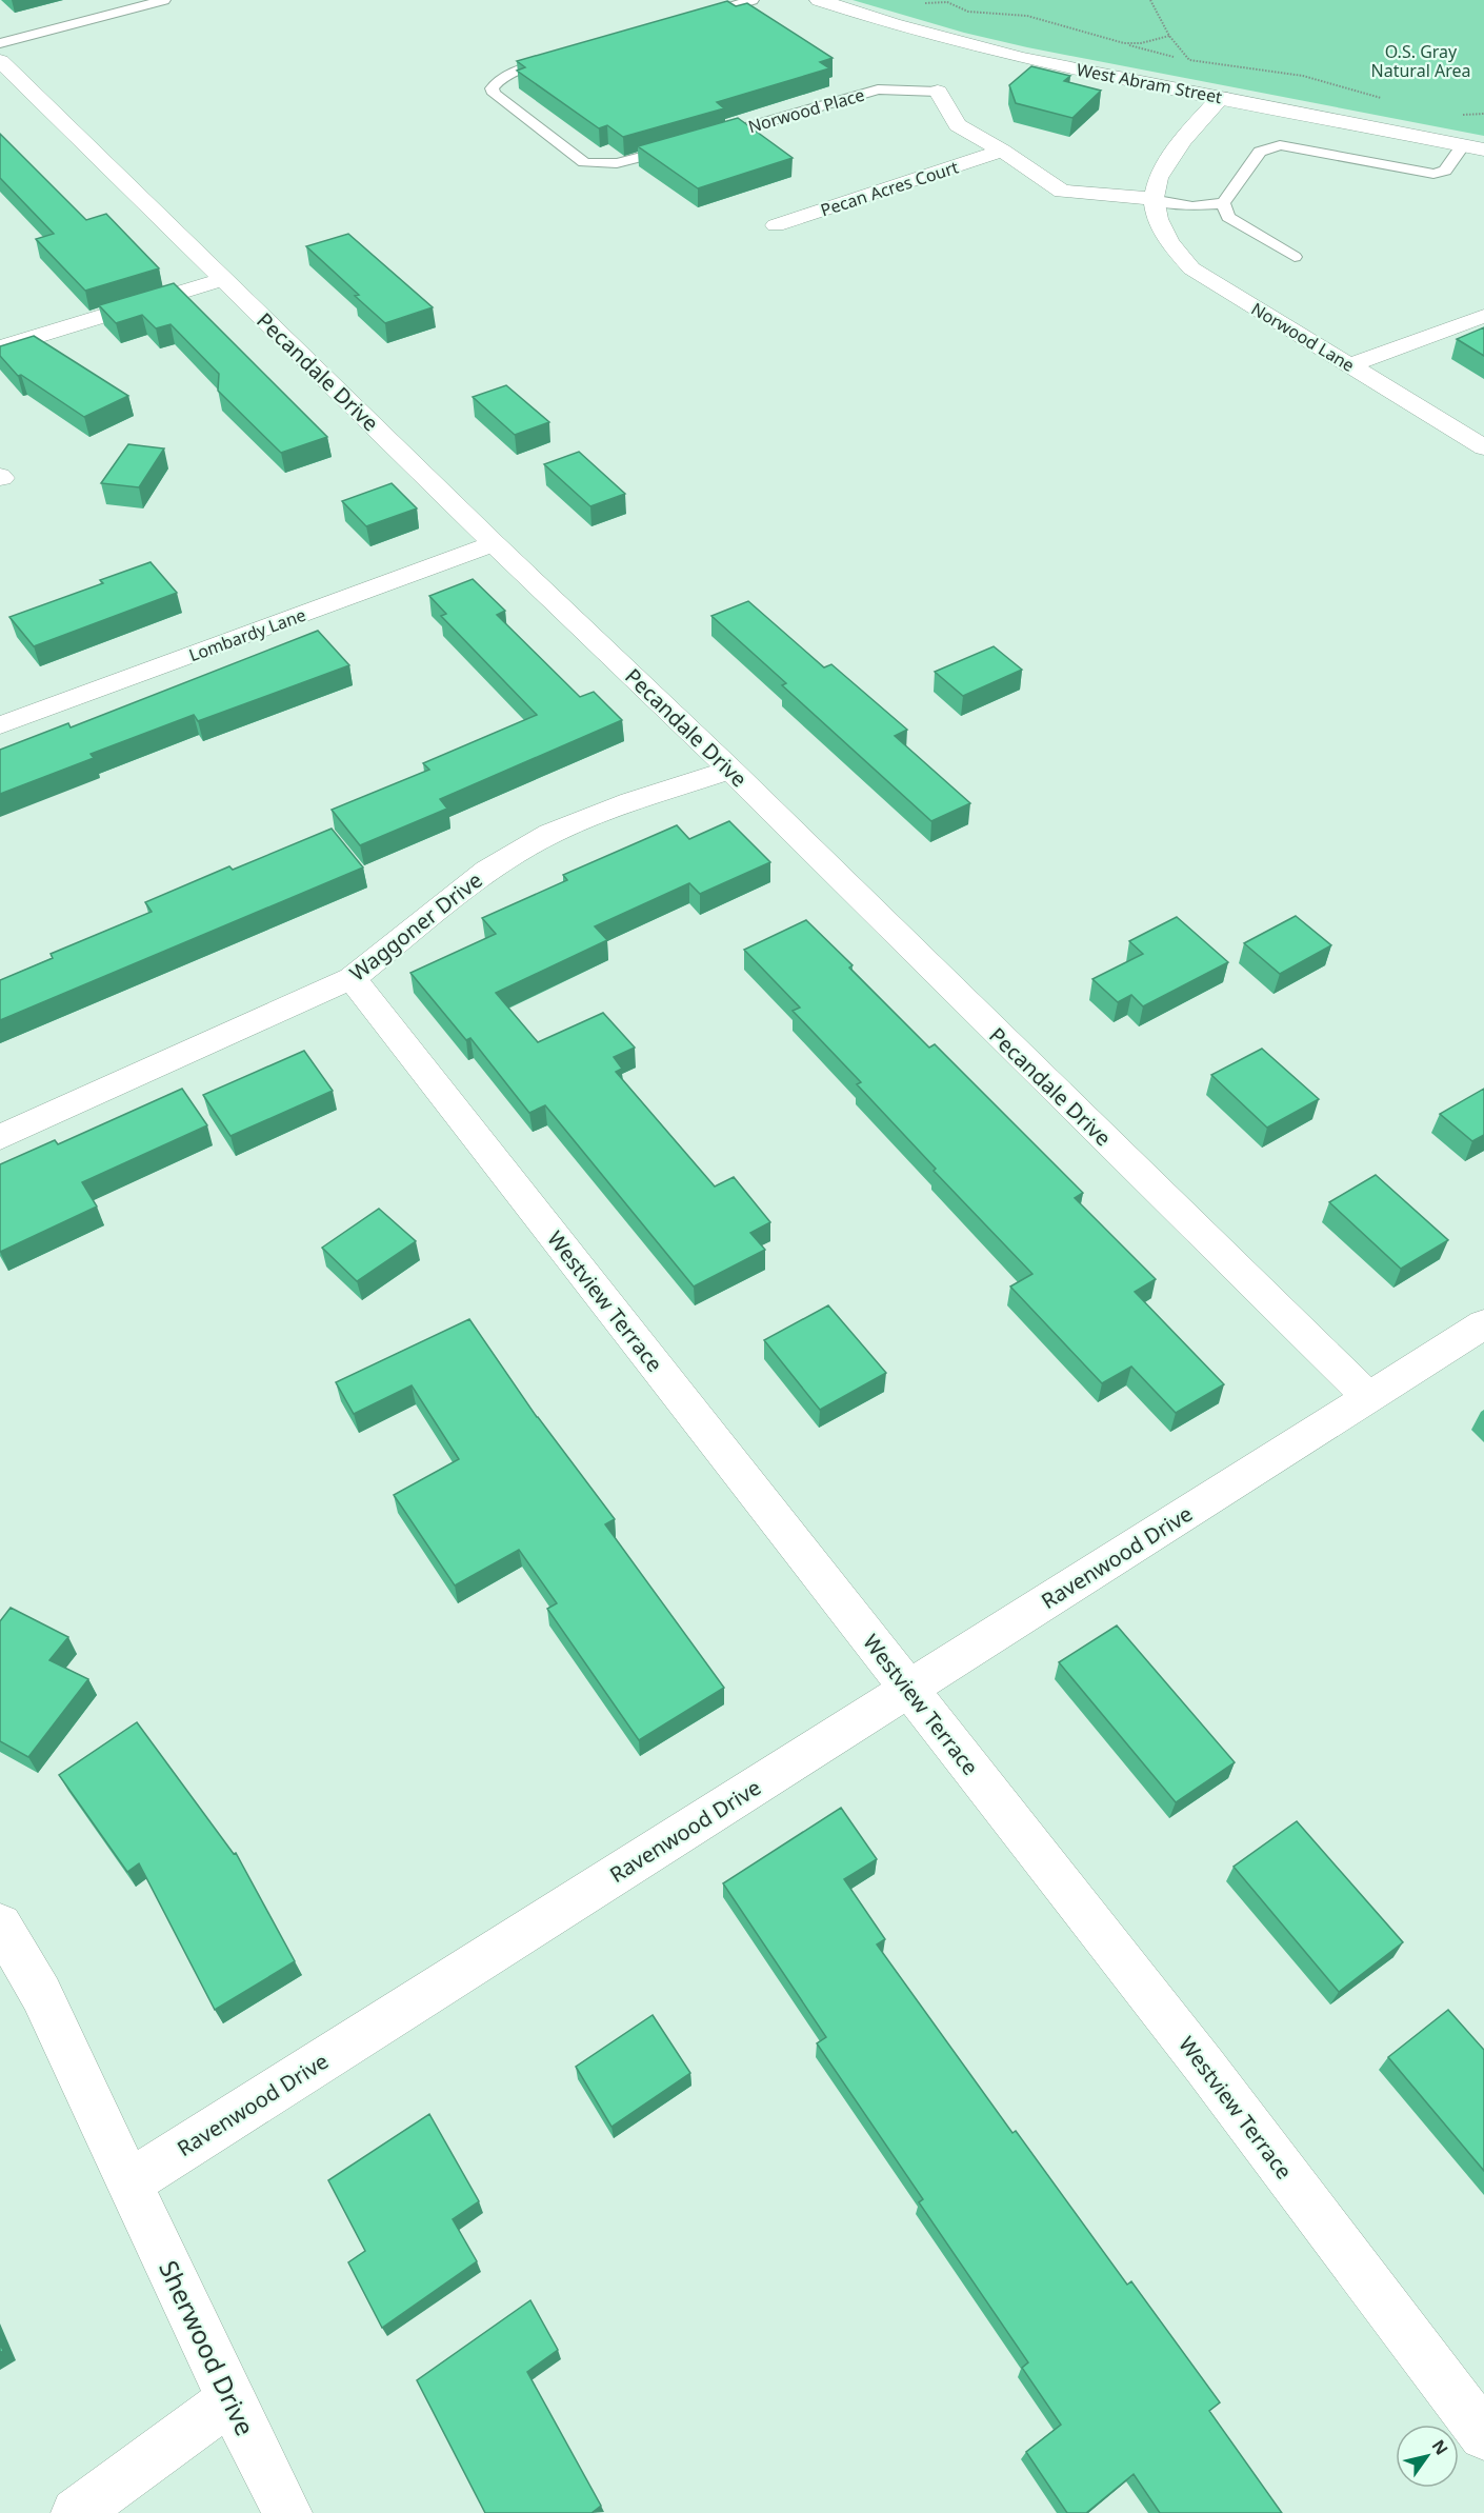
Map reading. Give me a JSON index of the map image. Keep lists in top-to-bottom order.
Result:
{
  "streets": {
    "street": [
      "West Abram Street",
      "Pecan Acres Court",
      "Norwood Lane",
      "Pecandale Drive",
      "Lombardy Lane",
      "Waggoner Drive",
      "Westview Terrace",
      "Ravenwood Drive",
      "Sherwood Drive"
    ],
    "lane": ["Norwood Place"]
  },
  "crossings": [
    ["Pecandale Drive", "Lombardy Lane"],
    ["Pecandale Drive", "Waggoner Drive"],
    ["Pecandale Drive", "Ravenwood Drive"],
    ["Waggoner Drive", "Westview Terrace"],
    ["Westview Terrace", "Ravenwood Drive"],
    ["Ravenwood Drive", "Sherwood Drive"]
  ],
  "parks": ["O.S. Gray Natural Area"],
  "north": "top right"
}
